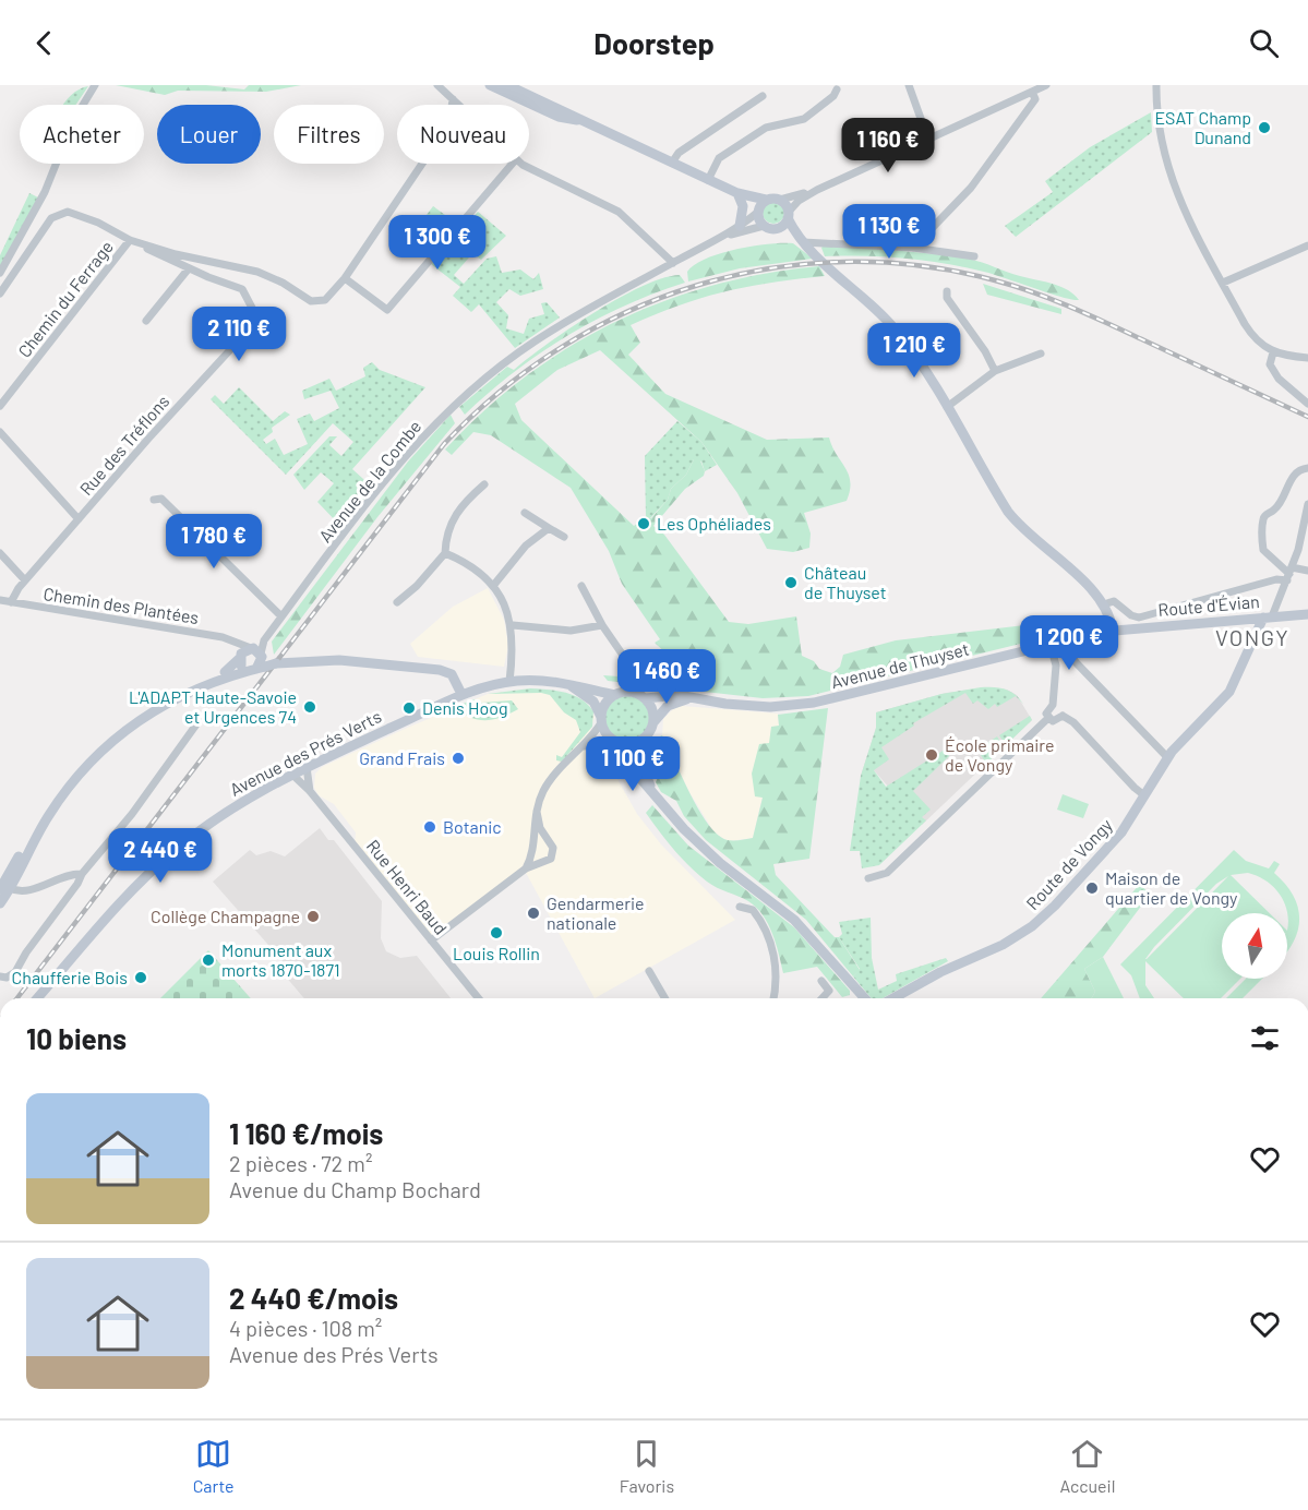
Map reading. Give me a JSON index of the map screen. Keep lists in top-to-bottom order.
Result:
{
  "streets": {
    "street": [
      "Chemin du Ferrage",
      "Rue des Tréflons",
      "Avenue de la Combe",
      "Chemin des Plantées",
      "Route d'Évian",
      "Avenue de Thuyset",
      "Avenue des Prés Verts",
      "Route de Vongy",
      "Rue Henri Baud"
    ]
  },
  "crossings": [
    ["Chemin du Ferrage", "Rue des Tréflons"],
    ["Rue des Tréflons", "Chemin des Plantées"],
    ["Avenue de la Combe", "Chemin des Plantées"],
    ["Route d'Évian", "Avenue de Thuyset"],
    ["Route d'Évian", "Route de Vongy"],
    ["Avenue des Prés Verts", "Rue Henri Baud"]
  ],
  "districts": ["VONGY"],
  "places": [
    "ESAT Champ Dunand",
    "Les Ophéliades",
    "Château de Thuyset",
    "L'ADAPT Haute-Savoie et Urgences 74",
    "Denis Hoog",
    "École primaire de Vongy",
    "Grand Frais",
    "Botanic",
    "Maison de quartier de Vongy",
    "Gendarmerie nationale",
    "Collège Champagne",
    "Louis Rollin",
    "Monument aux morts 1870-1871",
    "Chaufferie Bois"
  ],
  "north": "top",
  "page": {
    "header": "Doorstep",
    "chip": [
      "Acheter",
      "Louer",
      "Filtres",
      "Nouveau"
    ],
    "price": [
      "1 160 €",
      "1 130 €",
      "1 300 €",
      "2 110 €",
      "1 210 €",
      "1 780 €",
      "1 200 €",
      "1 460 €",
      "1 100 €",
      "2 440 €"
    ],
    "heading": "10 biens",
    "list": [
      {
        "name": "1 160 €/mois",
        "note": "2 pièces · 72 m² · Avenue du Champ Bochard"
      },
      {
        "name": "2 440 €/mois",
        "note": "4 pièces · 108 m² · Avenue des Prés Verts"
      }
    ],
    "tabs": ["Carte", "Favoris", "Accueil"]
  }
}
